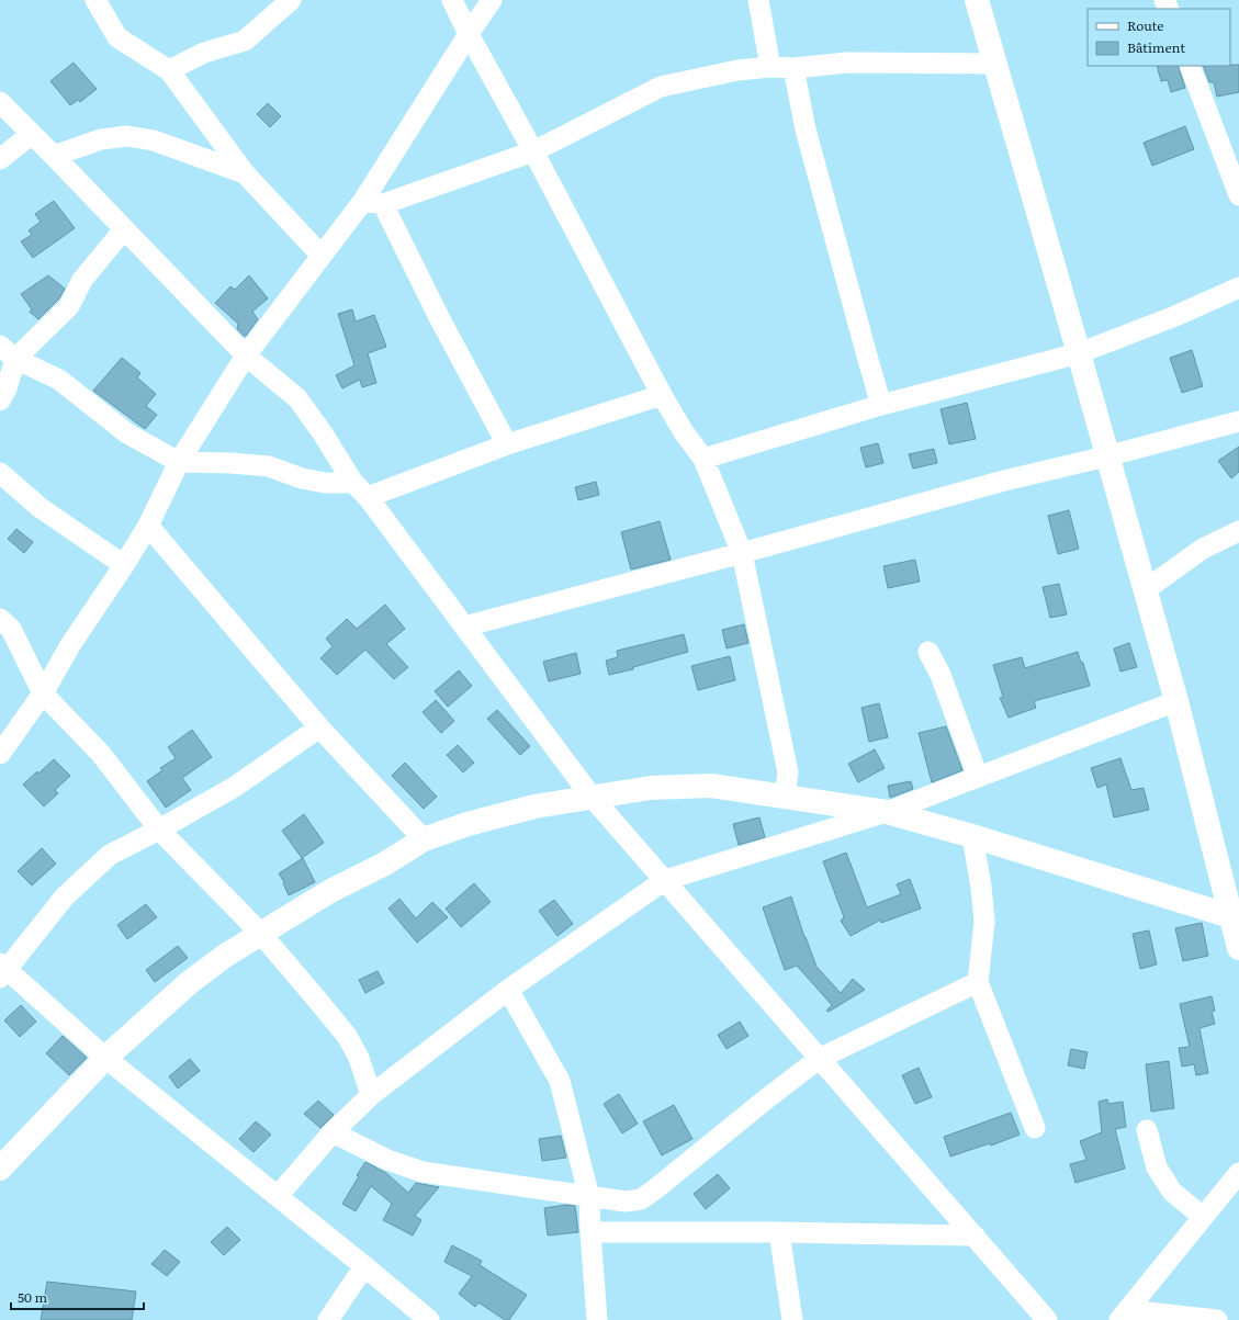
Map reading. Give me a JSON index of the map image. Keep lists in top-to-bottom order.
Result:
{
  "legend": ["Route", "Bâtiment"],
  "scale_bar": "50 m"
}
